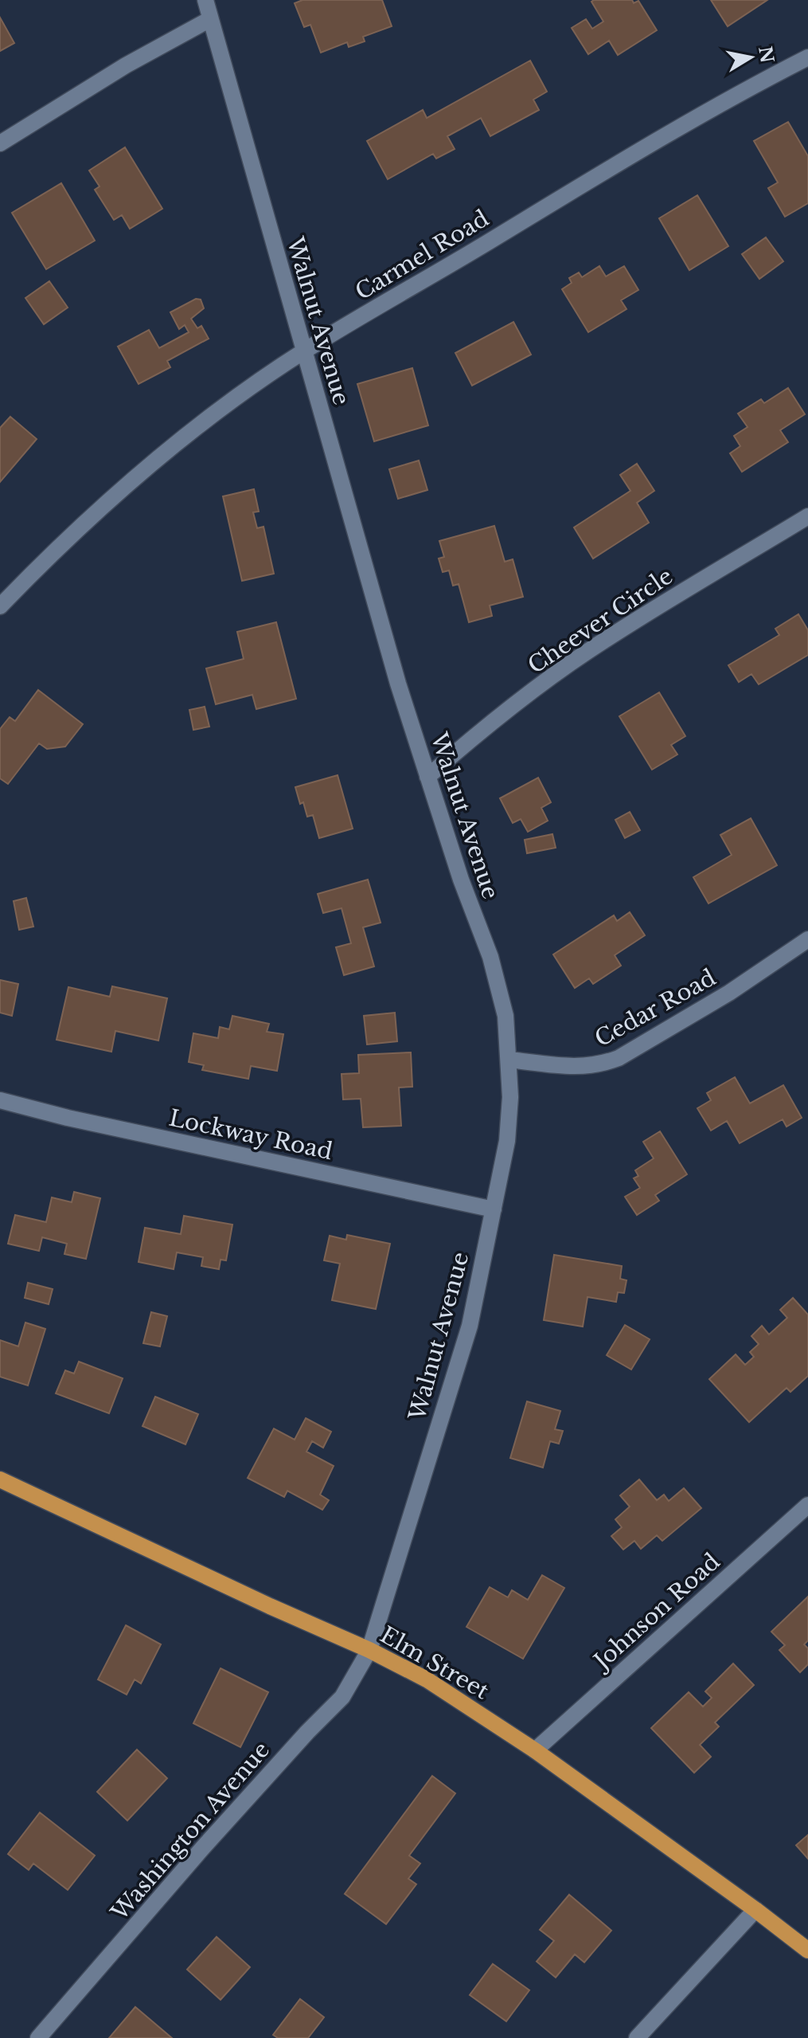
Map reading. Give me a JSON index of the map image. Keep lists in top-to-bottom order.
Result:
{
  "streets": {
    "main road": ["Elm Street"],
    "street": [
      "Carmel Road",
      "Walnut Avenue",
      "Cheever Circle",
      "Cedar Road",
      "Lockway Road",
      "Johnson Road",
      "Washington Avenue"
    ]
  },
  "crossings": [
    ["Carmel Road", "Walnut Avenue"],
    ["Walnut Avenue", "Cheever Circle"],
    ["Walnut Avenue", "Cedar Road"],
    ["Walnut Avenue", "Lockway Road"],
    ["Walnut Avenue", "Elm Street"],
    ["Walnut Avenue", "Washington Avenue"],
    ["Johnson Road", "Elm Street"],
    ["Elm Street", "Washington Avenue"]
  ],
  "north": "right"
}
